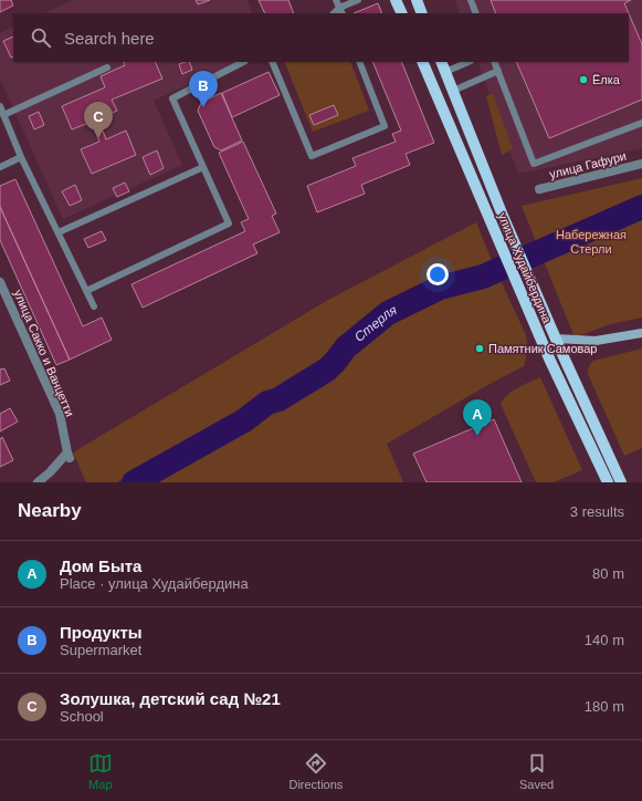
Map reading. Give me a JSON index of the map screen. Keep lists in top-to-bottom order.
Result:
{
  "streets": {
    "main road": ["улица Худайбердина"],
    "street": ["улица Гафури", "улица Сакко и Ванцетти"]
  },
  "water": ["Стерля"],
  "parks": ["Набережная Стерли"],
  "places": ["Ёлка", "Памятник Самовар"],
  "page": {
    "search": "Search here",
    "pins": ["B", "C", "A"],
    "heading": ["Nearby", "3 results"],
    "list": [
      {
        "mark": "A",
        "name": "Дом Быта",
        "note": "Place · улица Худайбердина",
        "value": "80 m"
      },
      {
        "mark": "B",
        "name": "Продукты",
        "note": "Supermarket",
        "value": "140 m"
      },
      {
        "mark": "C",
        "name": "Золушка, детский сад №21",
        "note": "School",
        "value": "180 m"
      }
    ],
    "nav": ["Map", "Directions", "Saved"]
  }
}
